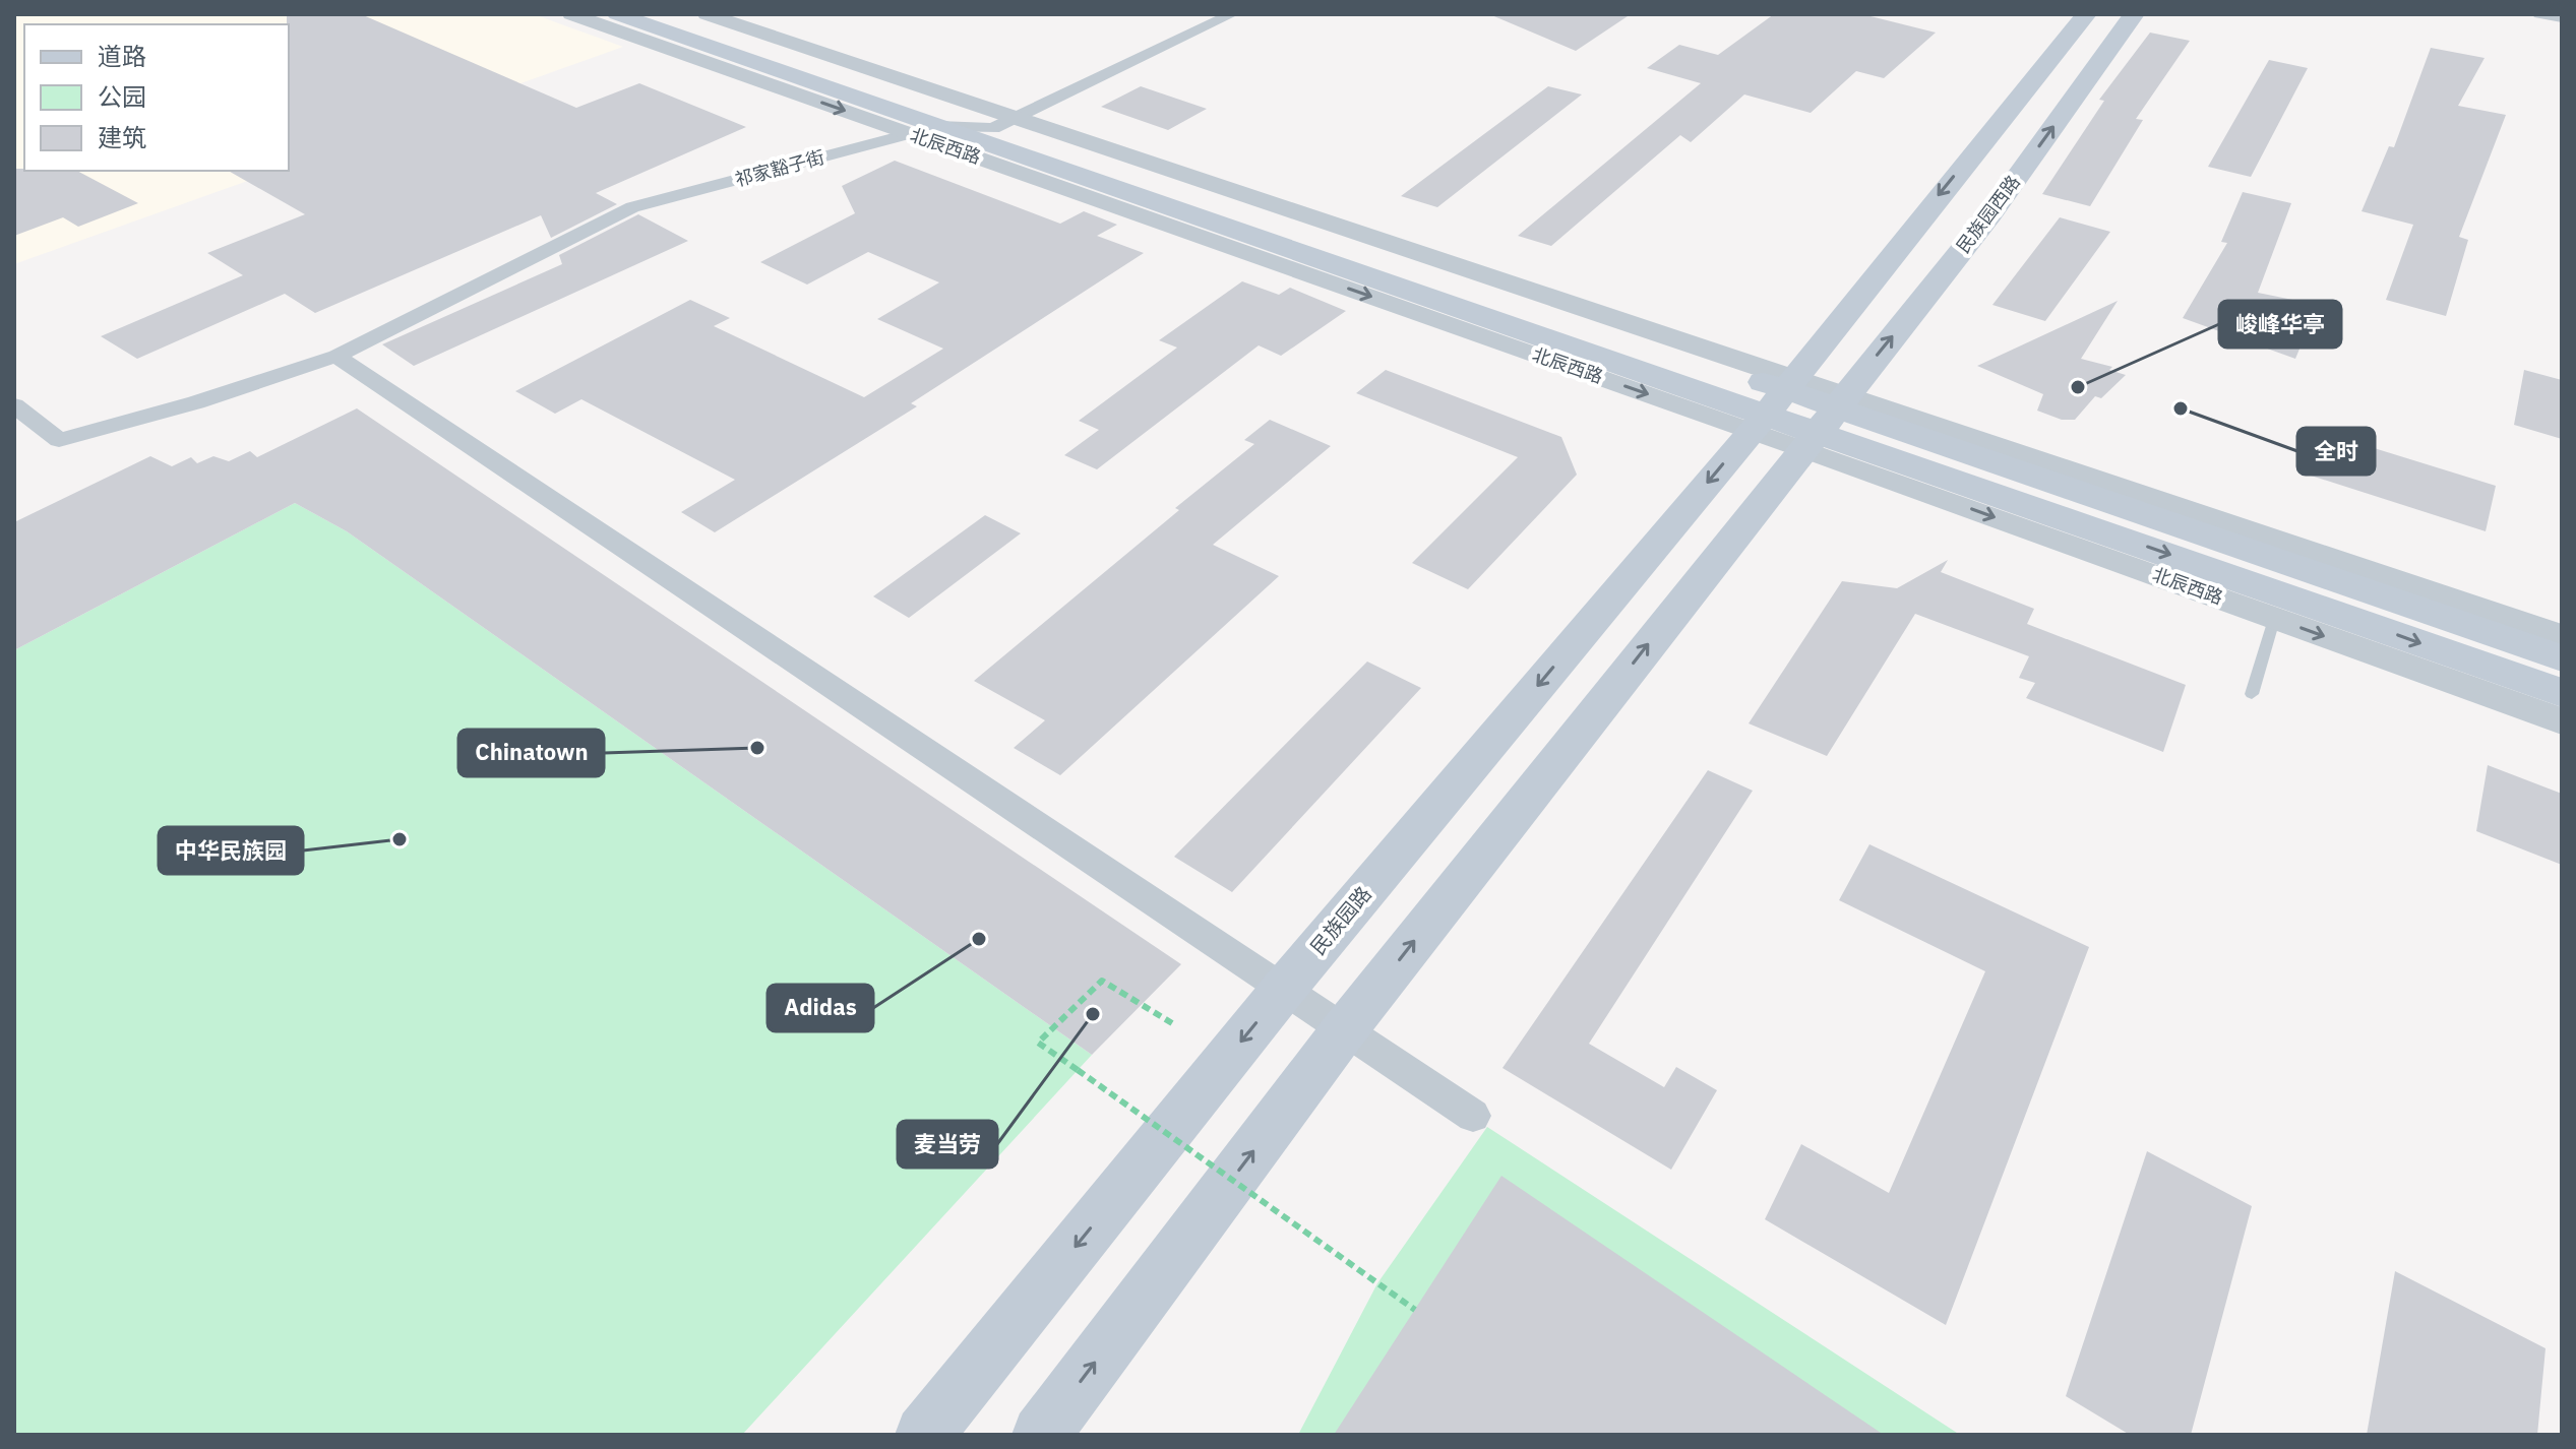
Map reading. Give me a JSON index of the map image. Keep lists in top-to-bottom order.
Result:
{
  "streets": {
    "main road": ["北辰西路", "民族园西路", "民族园路"],
    "street": ["祁家豁子街"]
  },
  "crossings": [
    ["北辰西路", "祁家豁子街"],
    ["北辰西路", "民族园西路"],
    ["北辰西路", "民族园路"]
  ],
  "places": [
    "峻峰华亭",
    "全时",
    "Chinatown",
    "中华民族园",
    "Adidas",
    "麦当劳"
  ],
  "legend": ["道路", "公园", "建筑"]
}
